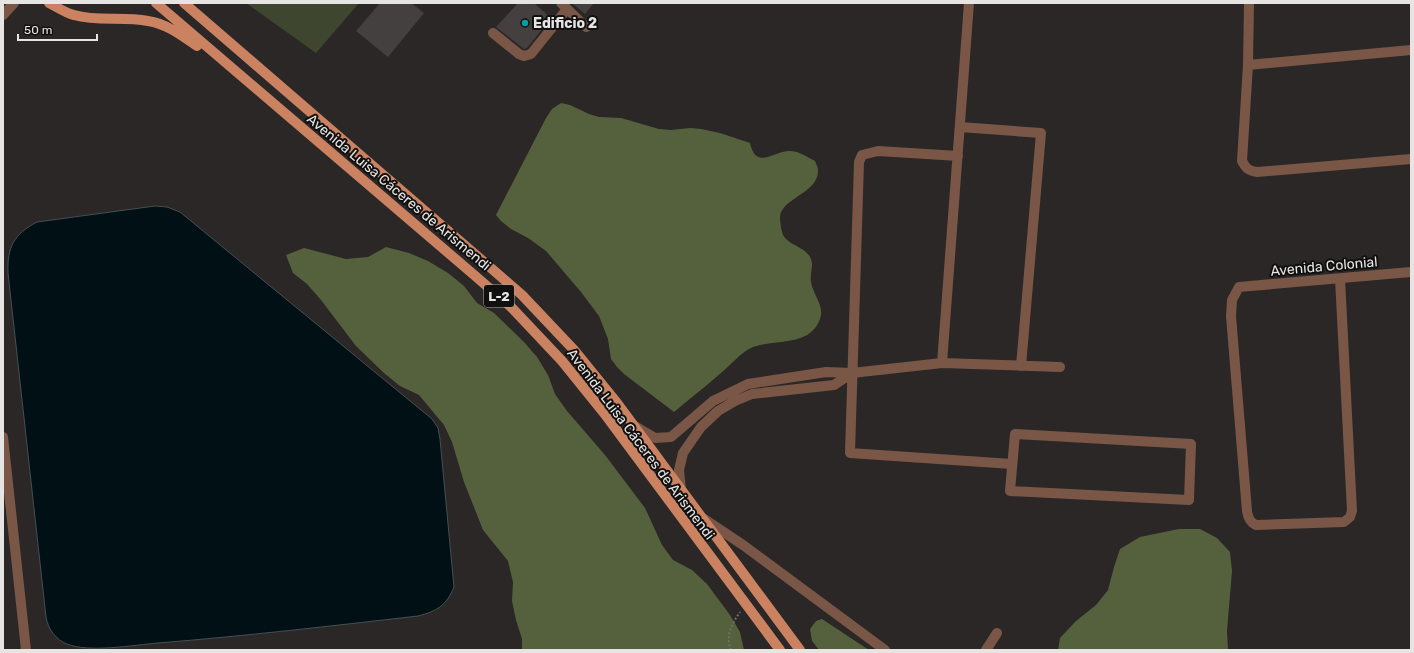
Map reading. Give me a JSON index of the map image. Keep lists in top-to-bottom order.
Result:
{
  "streets": {
    "main road": ["Avenida Luisa Cáceres de Arismendi", "L-2"],
    "street": ["Avenida Colonial"]
  },
  "crossings": [
    ["Avenida Luisa Cáceres de Arismendi", "L-2"]
  ],
  "places": ["Edificio 2"],
  "scale_bar": "50 m"
}
